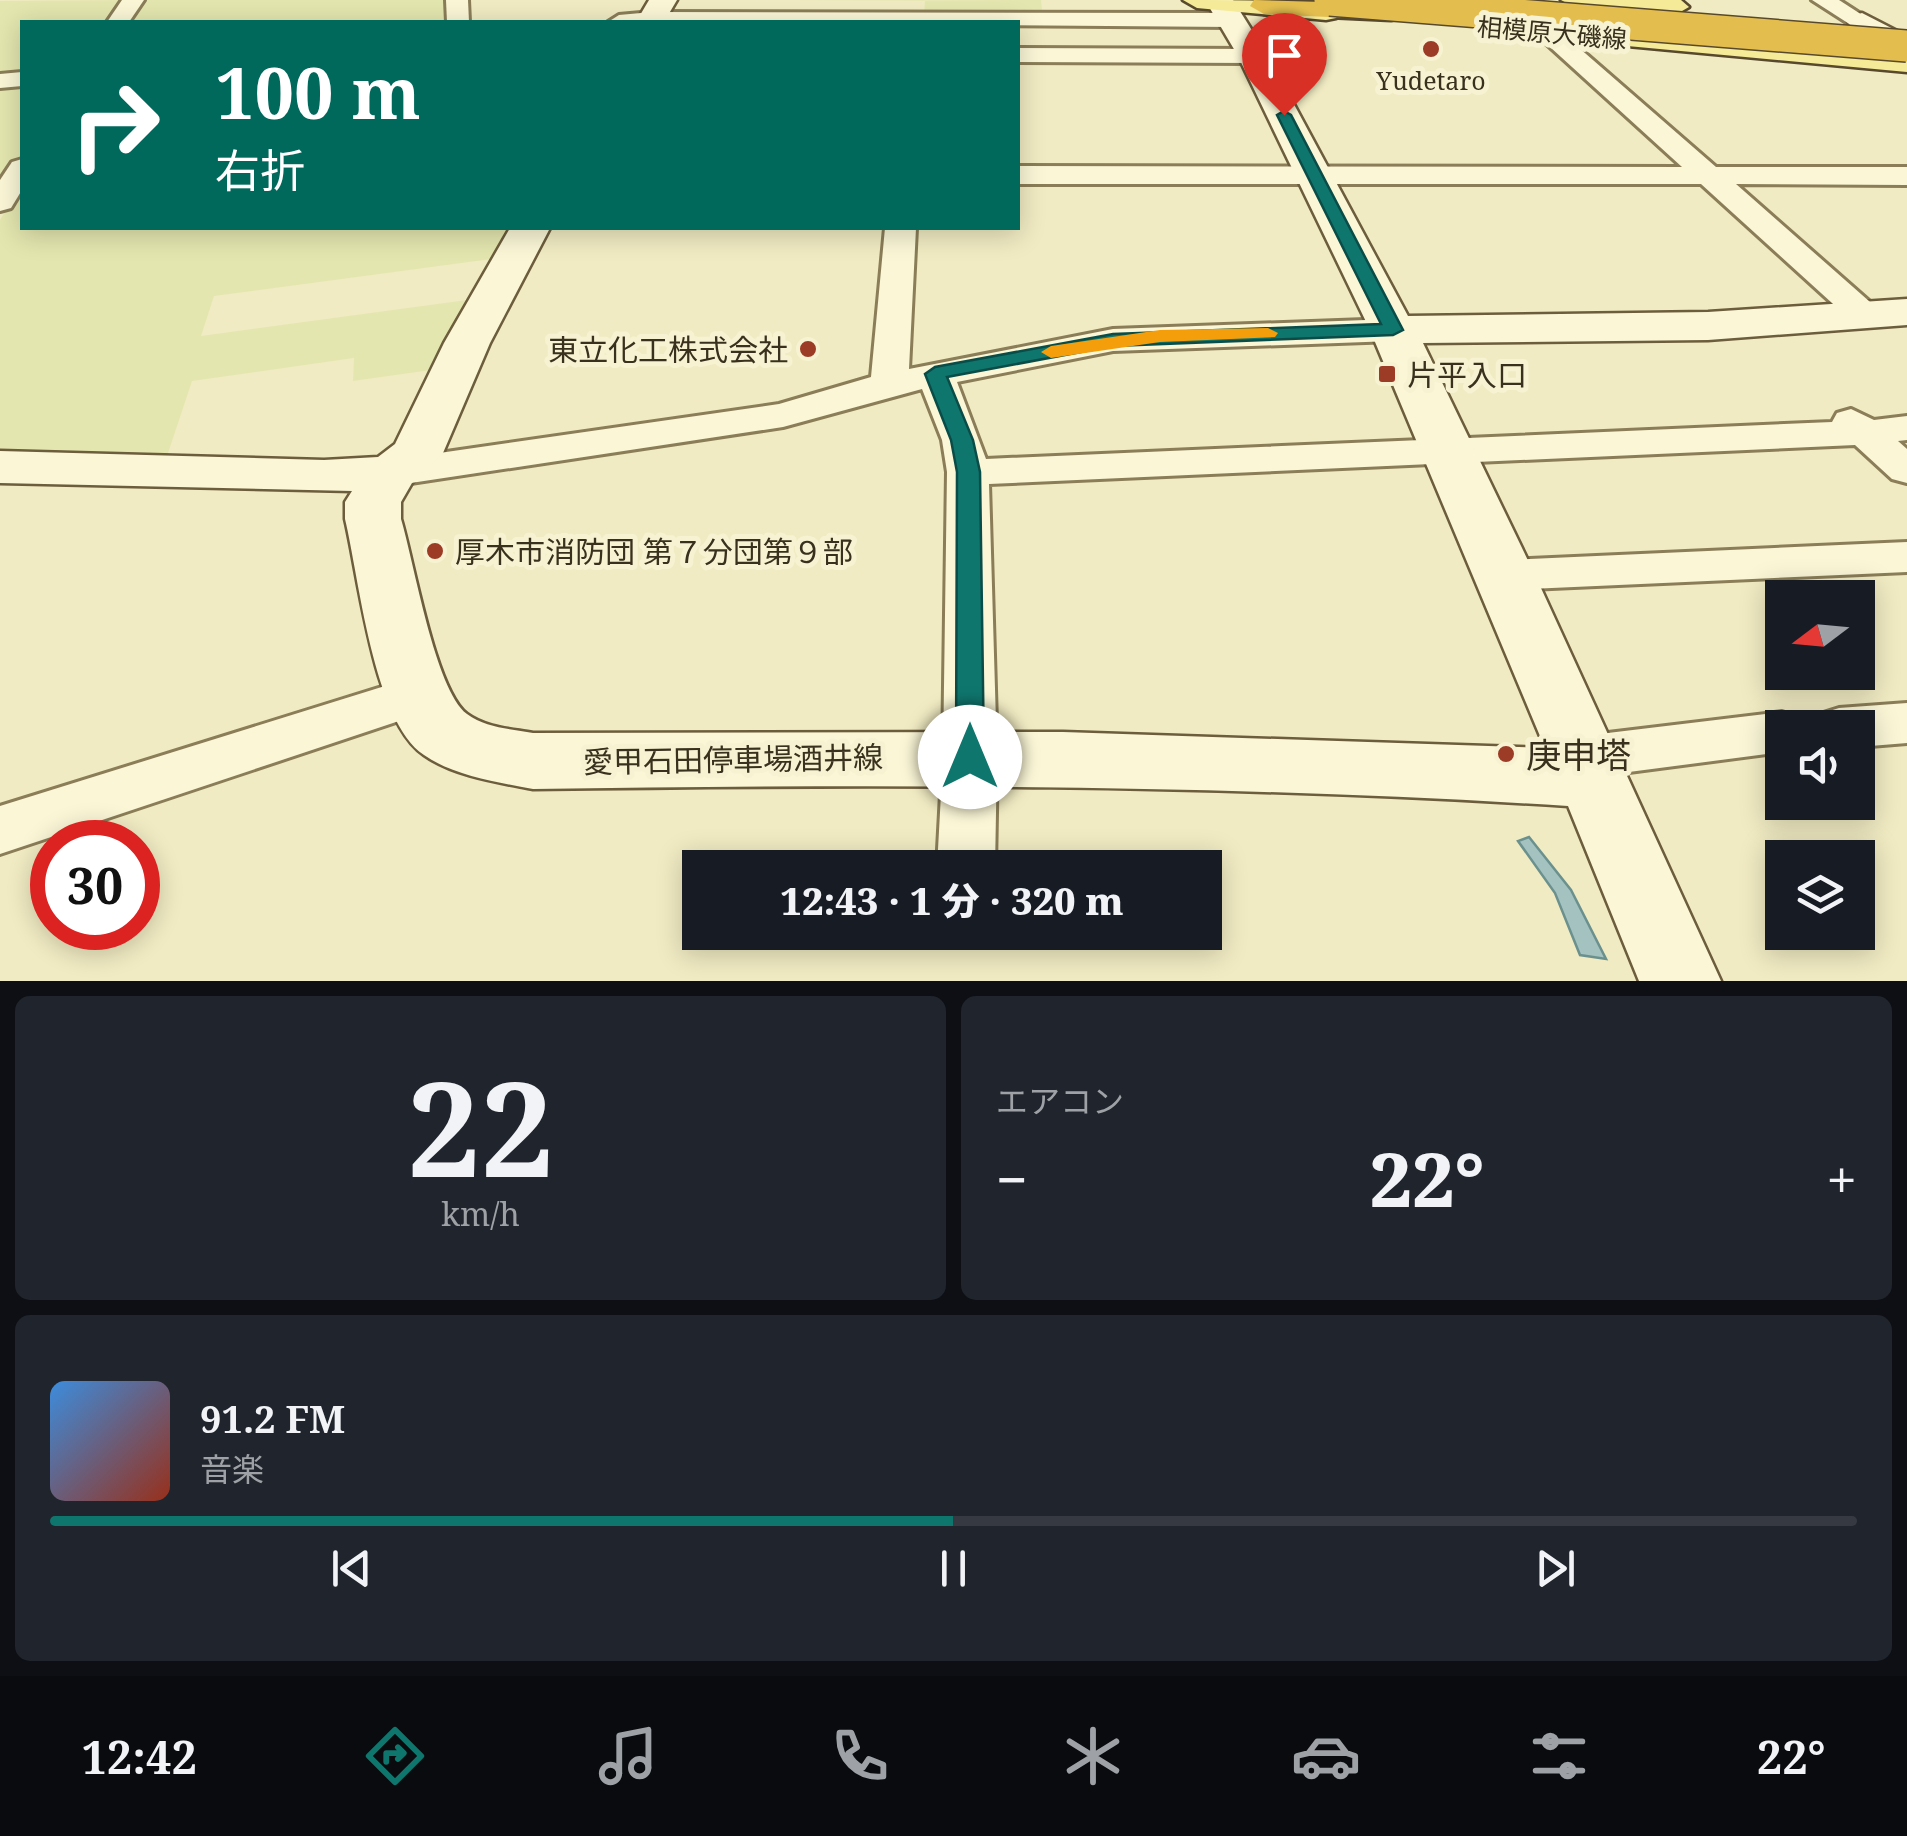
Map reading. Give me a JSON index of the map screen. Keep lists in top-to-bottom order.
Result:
{
  "streets": {
    "main road": ["相模原大磯線", "愛甲石田停車場酒井線"]
  },
  "places": {
    "other": [
      "Yudetaro",
      "東立化工株式会社",
      "厚木市消防団 第７分団第９部",
      "庚申塔"
    ],
    "transit": ["片平入口"]
  },
  "north": "left",
  "page": {
    "turn": ["100 m", "右折"],
    "limit": "30",
    "trip": "12:43 · 1 分 · 320 m",
    "tile": [
      ["22", "km/h"],
      "エアコン"
    ],
    "heat": ["−", "22°", "+"],
    "song": ["91.2 FM", "音楽"],
    "tabs": ["12:42", "22°"]
  }
}
